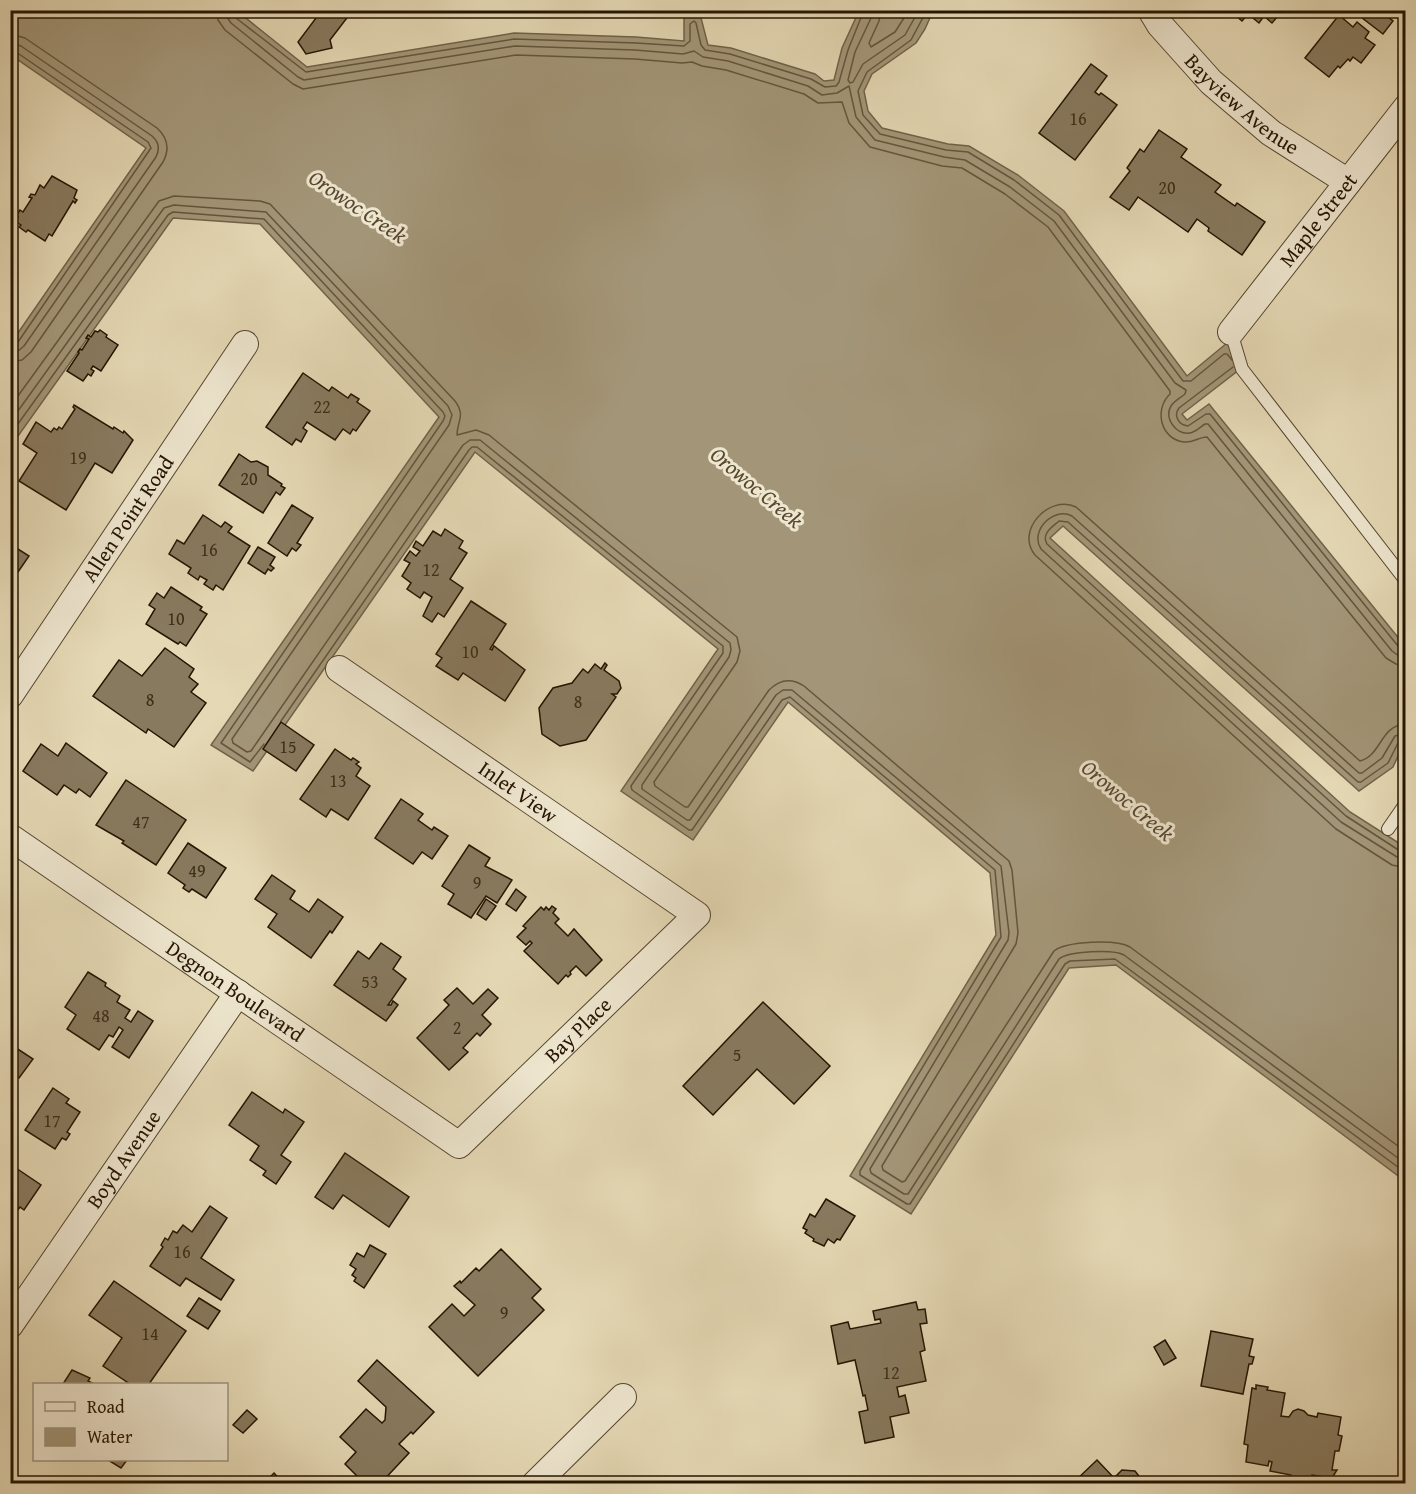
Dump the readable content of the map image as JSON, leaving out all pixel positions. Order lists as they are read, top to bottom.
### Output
{
  "streets": {
    "street": [
      "Bayview Avenue",
      "Maple Street",
      "Allen Point Road",
      "Inlet View",
      "Degnon Boulevard",
      "Bay Place",
      "Boyd Avenue"
    ]
  },
  "crossings": [
    ["Bayview Avenue", "Maple Street"],
    ["Inlet View", "Bay Place"],
    ["Degnon Boulevard", "Bay Place"],
    ["Degnon Boulevard", "Boyd Avenue"]
  ],
  "water": ["Orowoc Creek"],
  "house_numbers": [
    "16",
    "20",
    "22",
    "19",
    "20",
    "16",
    "12",
    "10",
    "10",
    "8",
    "8",
    "15",
    "13",
    "47",
    "49",
    "9",
    "53",
    "48",
    "2",
    "5",
    "17",
    "16",
    "9",
    "14",
    "12"
  ],
  "legend": ["Road", "Water"]
}
